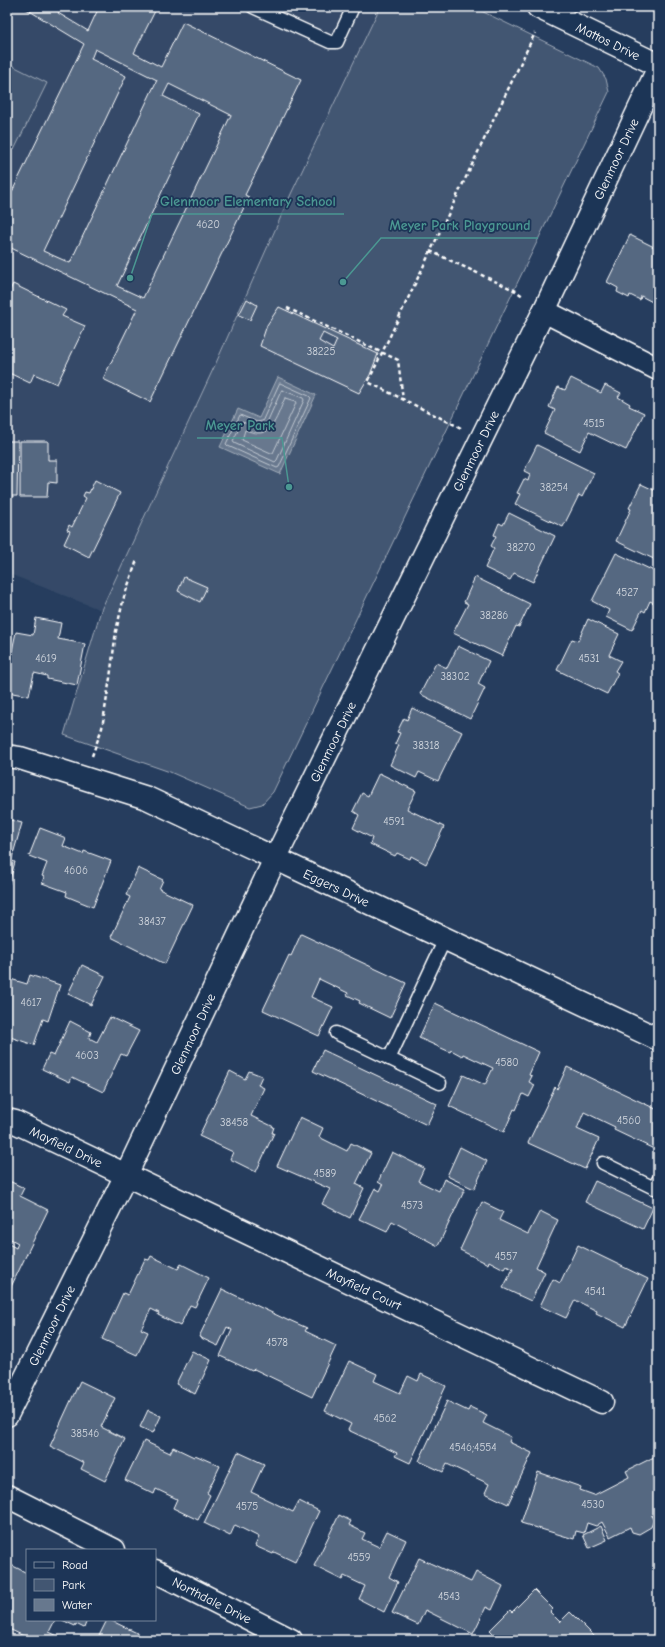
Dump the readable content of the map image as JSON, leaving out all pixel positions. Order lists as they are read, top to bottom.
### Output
{
  "streets": {
    "street": [
      "Mattos Drive",
      "Glenmoor Drive",
      "Eggers Drive",
      "Mayfield Drive",
      "Mayfield Court",
      "Northdale Drive"
    ]
  },
  "crossings": [
    ["Glenmoor Drive", "Eggers Drive"],
    ["Glenmoor Drive", "Mayfield Drive"],
    ["Glenmoor Drive", "Mayfield Court"],
    ["Mayfield Drive", "Mayfield Court"]
  ],
  "places": ["Glenmoor Elementary School", "Meyer Park Playground", "Meyer Park"],
  "house_numbers": [
    "4620",
    "38225",
    "4515",
    "38254",
    "38270",
    "4527",
    "38286",
    "4619",
    "4531",
    "38302",
    "38318",
    "4591",
    "4606",
    "38437",
    "4617",
    "4603",
    "4580",
    "4560",
    "38458",
    "4589",
    "4573",
    "4557",
    "4541",
    "4578",
    "4562",
    "38546",
    "4546;4554",
    "4530",
    "4575",
    "4559",
    "4543"
  ],
  "legend": ["Road", "Park", "Water"]
}
